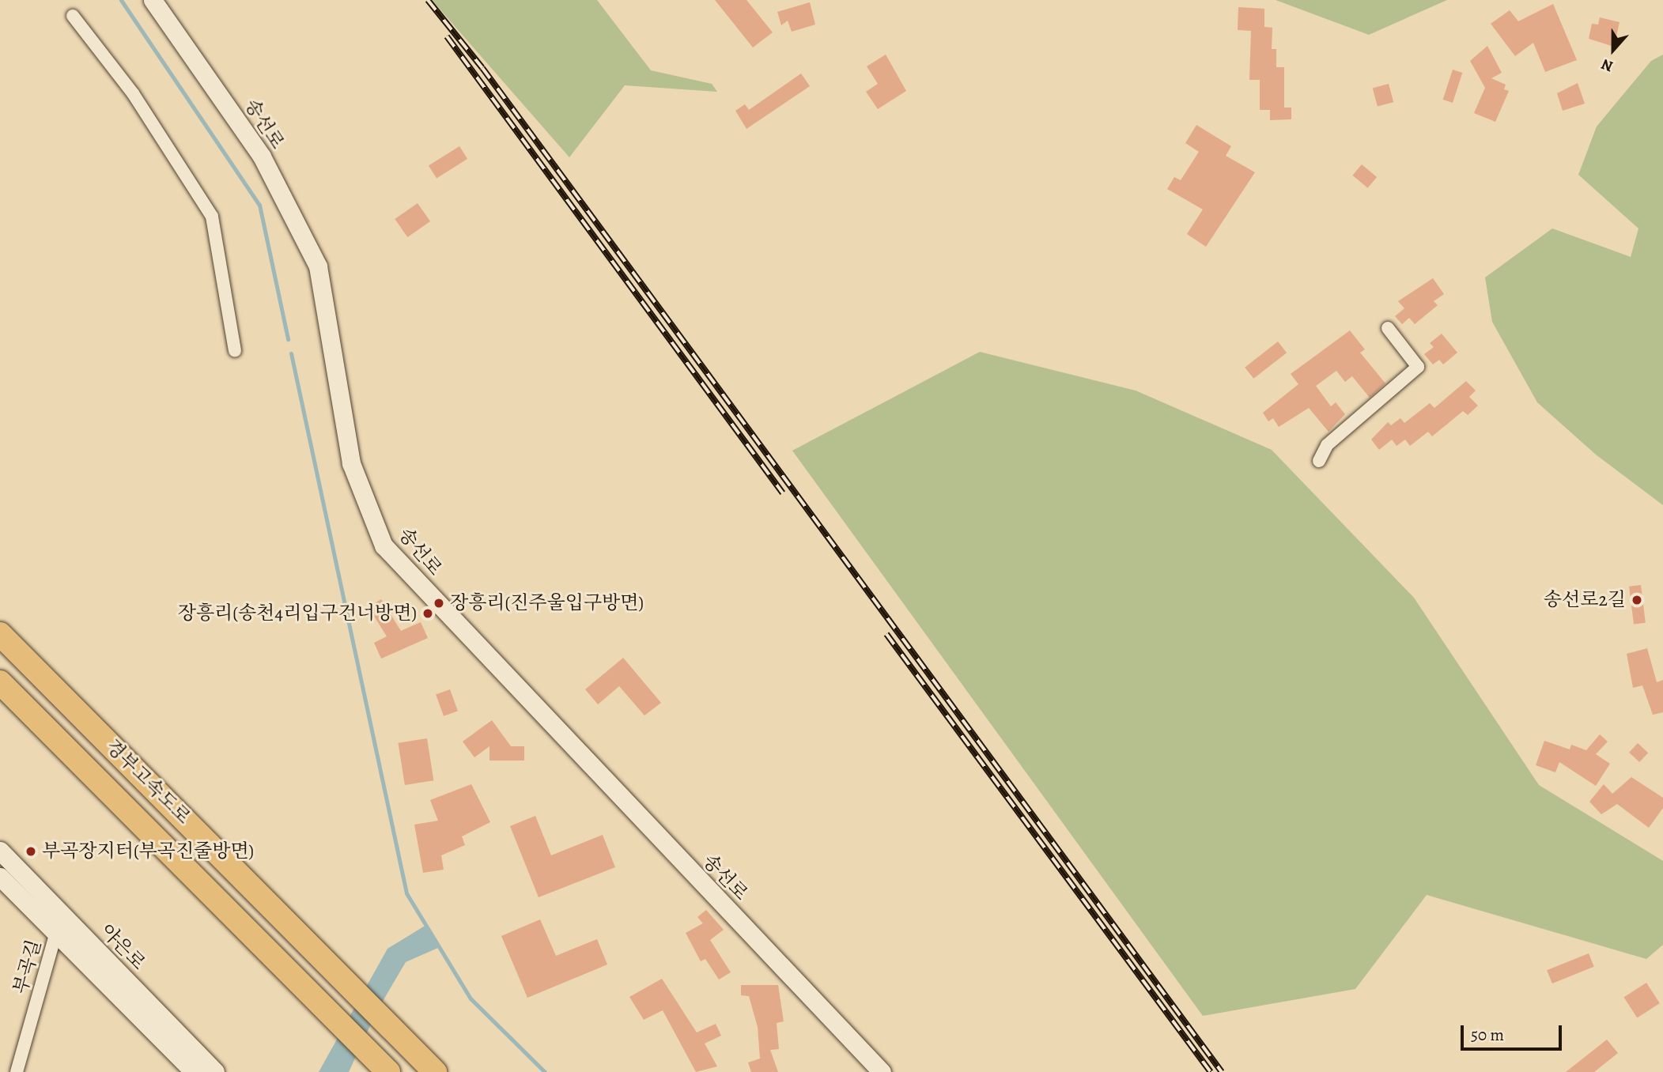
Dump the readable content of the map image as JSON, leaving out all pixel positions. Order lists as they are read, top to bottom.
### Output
{
  "streets": {
    "highway": ["경부고속도로"],
    "street": ["송선로", "야은로", "부곡길"]
  },
  "crossings": [
    ["야은로", "부곡길"]
  ],
  "places": [
    "송선로2길",
    "장흥리(진주울입구방면)",
    "장흥리(송천4리입구건너방면)",
    "부곡장지터(부곡진줄방면)"
  ],
  "scale_bar": "50 m",
  "north": "bottom"
}
